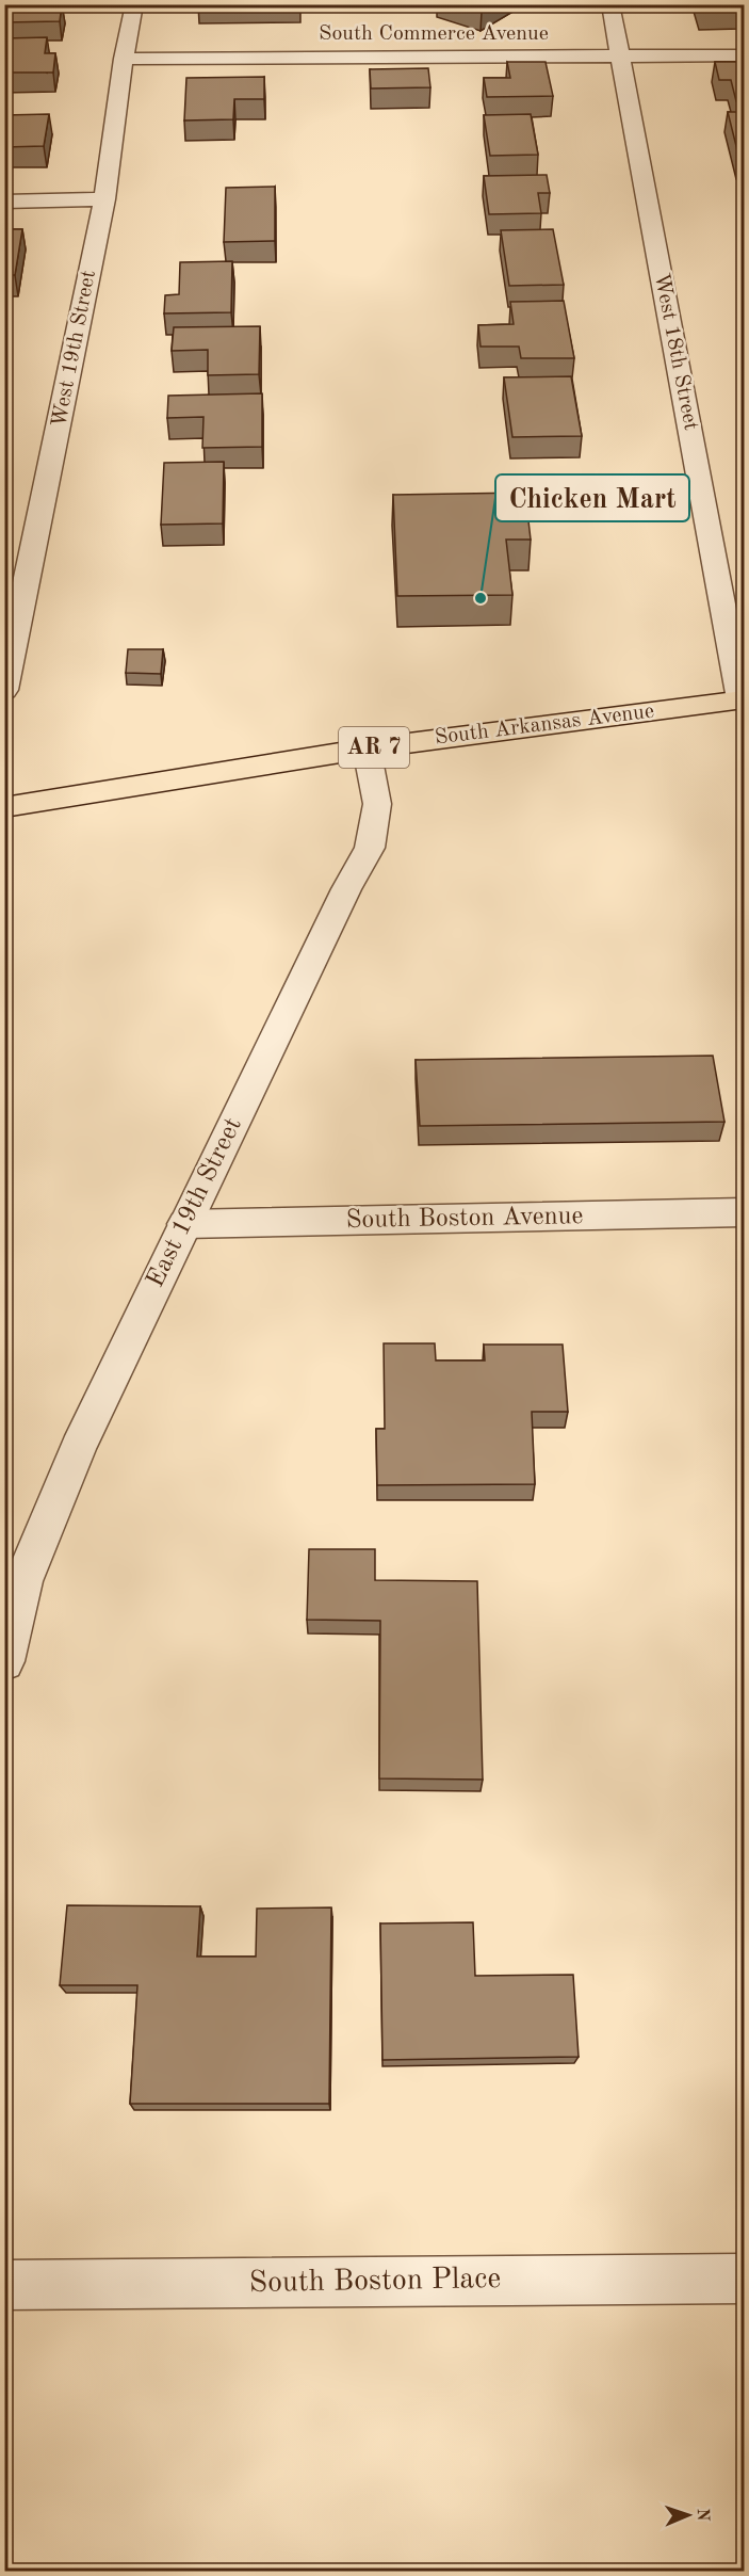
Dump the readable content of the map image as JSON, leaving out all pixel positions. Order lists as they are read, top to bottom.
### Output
{
  "streets": {
    "highway": ["South Arkansas Avenue", "AR 7"],
    "street": [
      "South Commerce Avenue",
      "West 19th Street",
      "West 18th Street",
      "East 19th Street",
      "South Boston Avenue",
      "South Boston Place"
    ]
  },
  "crossings": [
    ["South Commerce Avenue", "West 19th Street"],
    ["South Commerce Avenue", "West 18th Street"],
    ["West 18th Street", "South Arkansas Avenue"],
    ["South Arkansas Avenue", "East 19th Street"],
    ["East 19th Street", "South Boston Avenue"]
  ],
  "places": ["Chicken Mart"],
  "north": "right"
}
